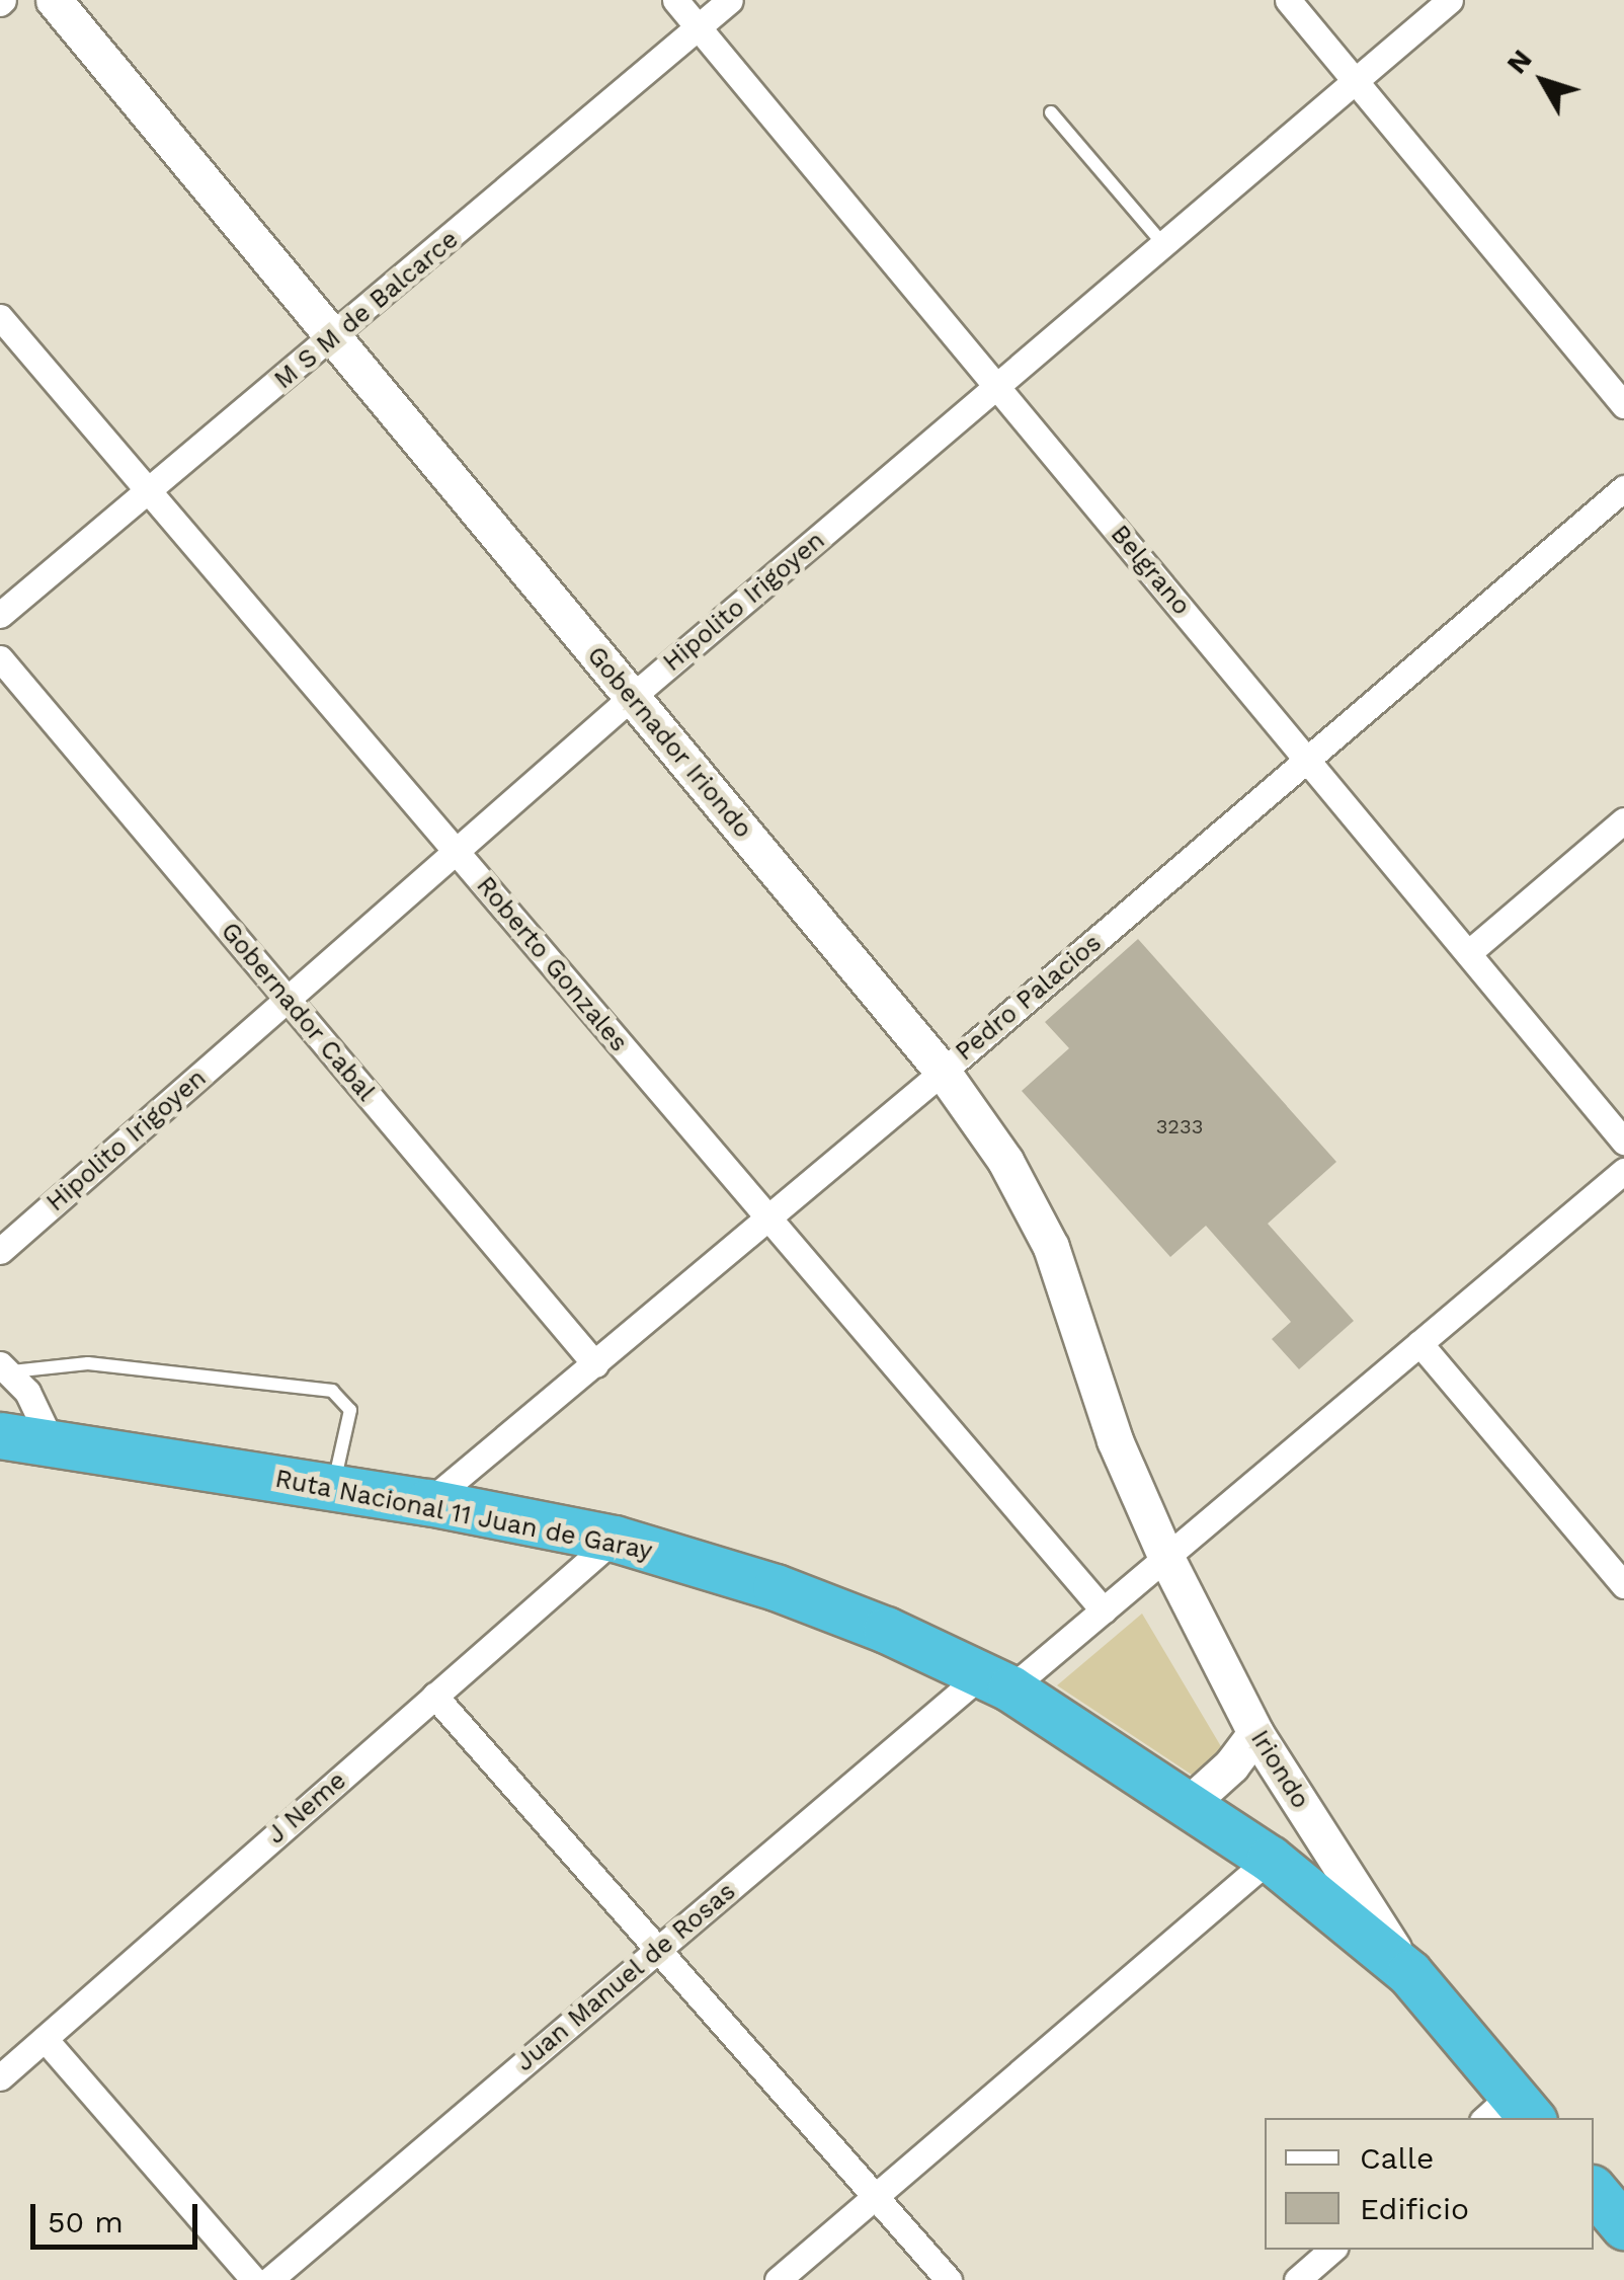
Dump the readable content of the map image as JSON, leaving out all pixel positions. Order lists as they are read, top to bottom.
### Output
{
  "streets": {
    "highway": ["Ruta Nacional 11 Juan de Garay"],
    "main road": ["Gobernador Iriondo", "Iriondo"],
    "street": [
      "M S M de Balcarce",
      "Belgrano",
      "Hipolito Irigoyen",
      "Roberto Gonzales",
      "Pedro Palacios",
      "Gobernador Cabal",
      "J Neme",
      "Juan Manuel de Rosas"
    ]
  },
  "crossings": [
    ["M S M de Balcarce", "Belgrano"],
    ["M S M de Balcarce", "Gobernador Iriondo"],
    ["M S M de Balcarce", "Roberto Gonzales"],
    ["Belgrano", "Hipolito Irigoyen"],
    ["Belgrano", "Pedro Palacios"],
    ["Hipolito Irigoyen", "Gobernador Iriondo"],
    ["Hipolito Irigoyen", "Roberto Gonzales"],
    ["Hipolito Irigoyen", "Gobernador Cabal"],
    ["Gobernador Iriondo", "Pedro Palacios"],
    ["Gobernador Iriondo", "Iriondo"],
    ["Gobernador Iriondo", "Juan Manuel de Rosas"],
    ["Roberto Gonzales", "Pedro Palacios"],
    ["Roberto Gonzales", "Juan Manuel de Rosas"],
    ["Pedro Palacios", "Gobernador Cabal"],
    ["Pedro Palacios", "Ruta Nacional 11 Juan de Garay"],
    ["Ruta Nacional 11 Juan de Garay", "Iriondo"],
    ["Ruta Nacional 11 Juan de Garay", "J Neme"],
    ["Ruta Nacional 11 Juan de Garay", "Juan Manuel de Rosas"],
    ["Iriondo", "Juan Manuel de Rosas"]
  ],
  "house_numbers": ["3233"],
  "legend": ["Calle", "Edificio"],
  "scale_bar": "50 m",
  "north": "top left"
}
